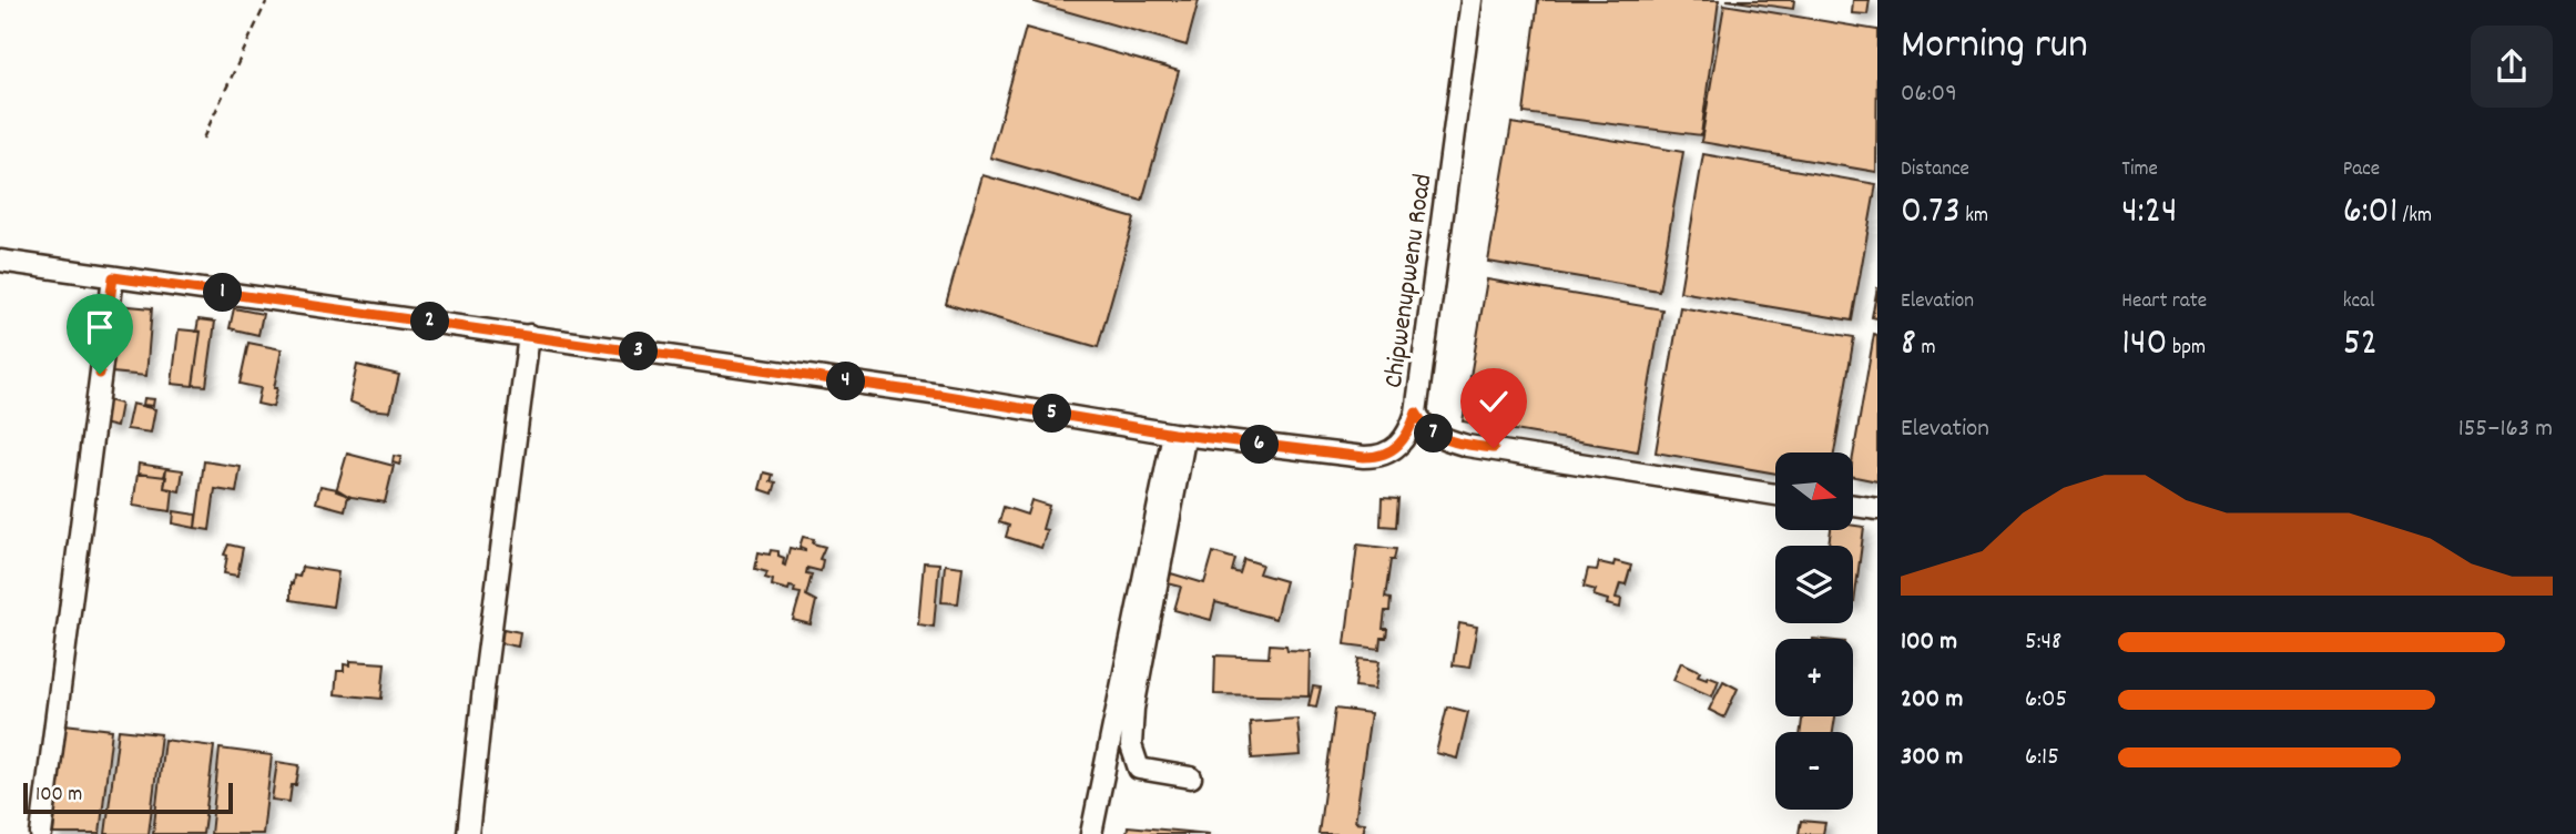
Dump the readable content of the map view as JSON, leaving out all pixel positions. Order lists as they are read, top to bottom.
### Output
{
  "streets": {
    "street": ["Chipwenupwenu Road"]
  },
  "scale_bar": "100 m",
  "north": "right",
  "page": {
    "heading": ["Morning run", "06:09"],
    "stats": [
      ["Distance", "0.73 km"],
      ["Time", "4:24"],
      ["Pace", "6:01 /km"],
      ["Elevation", "8 m"],
      ["Heart rate", "140 bpm"],
      ["kcal", "52"]
    ],
    "pins": [
      "1",
      "2",
      "3",
      "4",
      "5",
      "7",
      "6"
    ],
    "chart": ["Elevation", "155–163 m"],
    "map_buttons": ["+", "−"],
    "list": [
      {
        "name": "100 m",
        "note": "5:48"
      },
      {
        "name": "200 m",
        "note": "6:05"
      },
      {
        "name": "300 m",
        "note": "6:15"
      }
    ],
    "scale": "100 m"
  }
}
